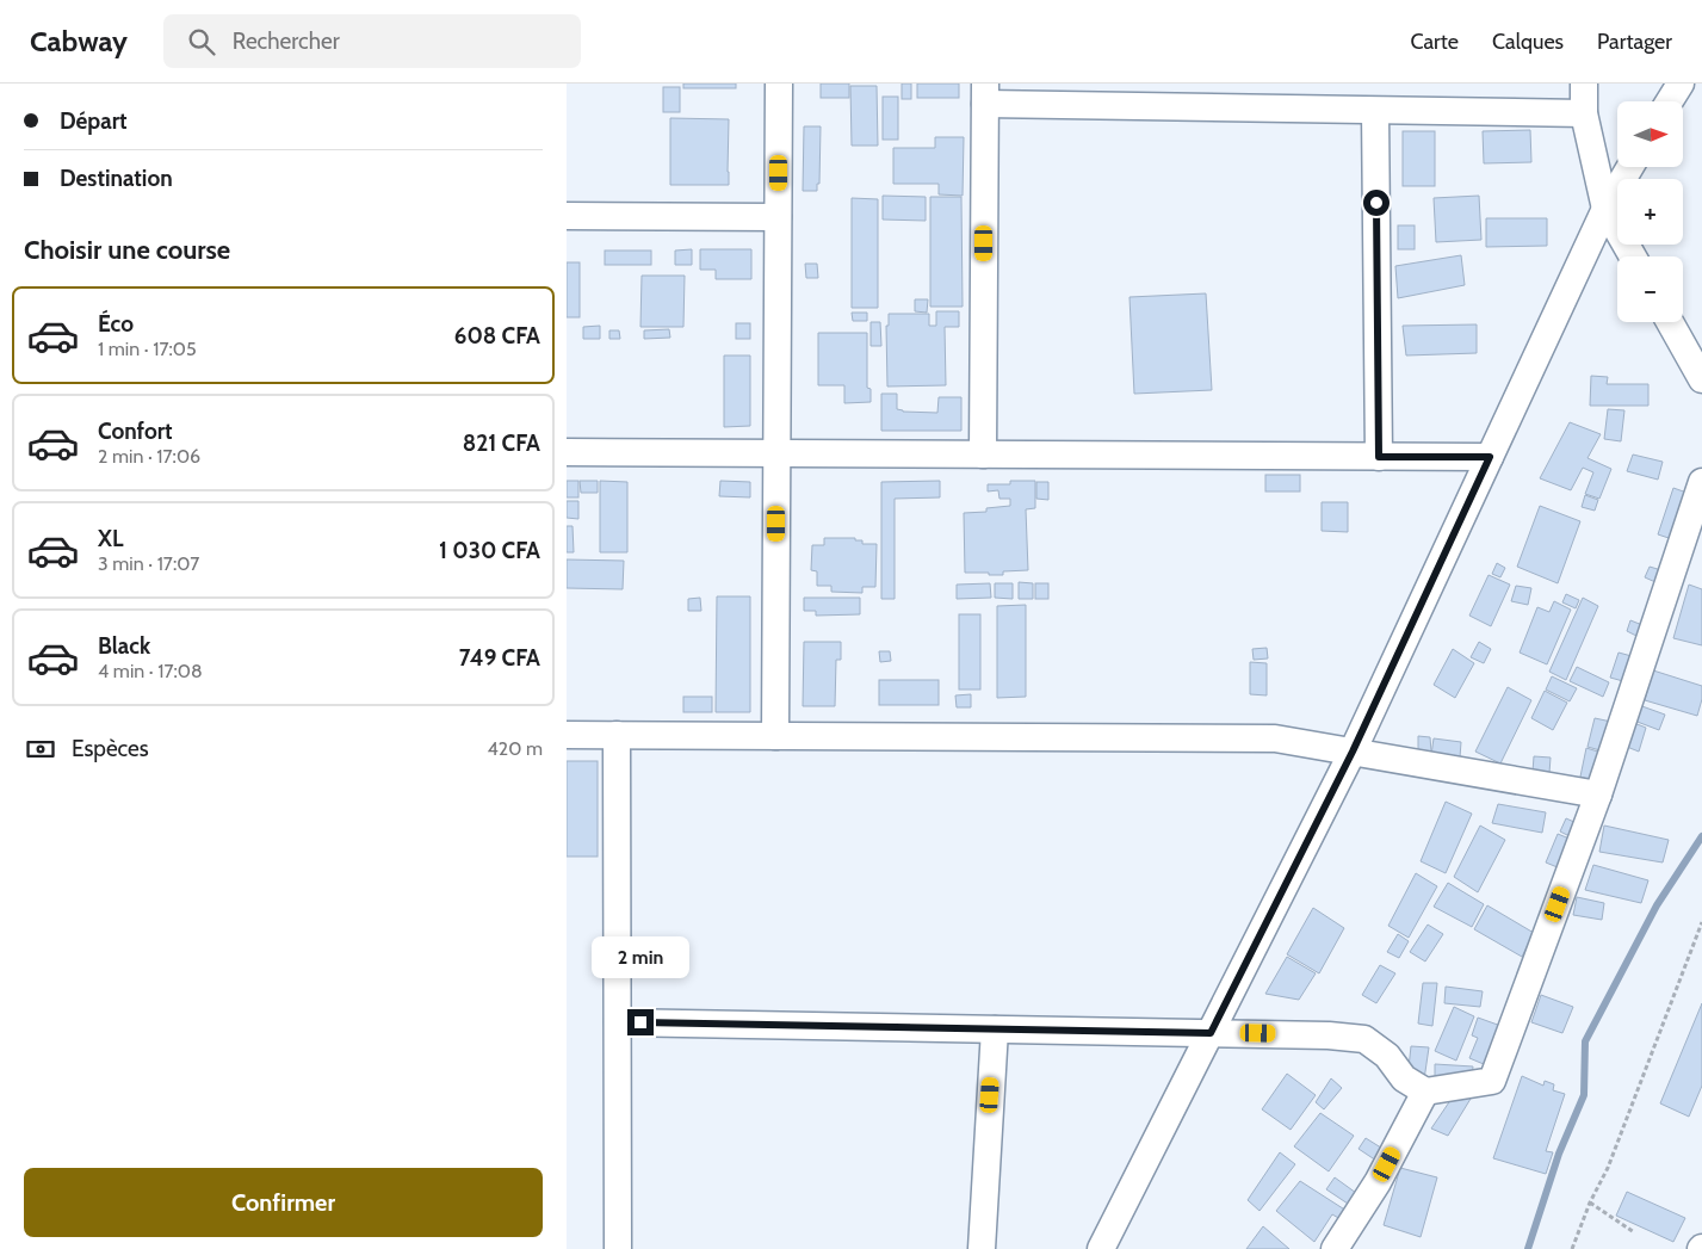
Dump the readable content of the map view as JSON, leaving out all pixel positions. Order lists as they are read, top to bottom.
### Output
{
  "north": "right",
  "page": {
    "header": "Cabway",
    "search": "Rechercher",
    "nav": ["Carte", "Calques", "Partager"],
    "banner": ["Départ", "Destination"],
    "map_buttons": ["+", "−"],
    "heading": "Choisir une course",
    "list": [
      {
        "name": "Éco",
        "note": "1 min · 17:05",
        "value": "608 CFA"
      },
      {
        "name": "Confort",
        "note": "2 min · 17:06",
        "value": "821 CFA"
      },
      {
        "name": "XL",
        "note": "3 min · 17:07",
        "value": "1 030 CFA"
      },
      {
        "name": "Black",
        "note": "4 min · 17:08",
        "value": "749 CFA"
      }
    ],
    "pay": ["Espèces", "420 m"],
    "bubble": "2 min",
    "buttons": "Confirmer"
  }
}
